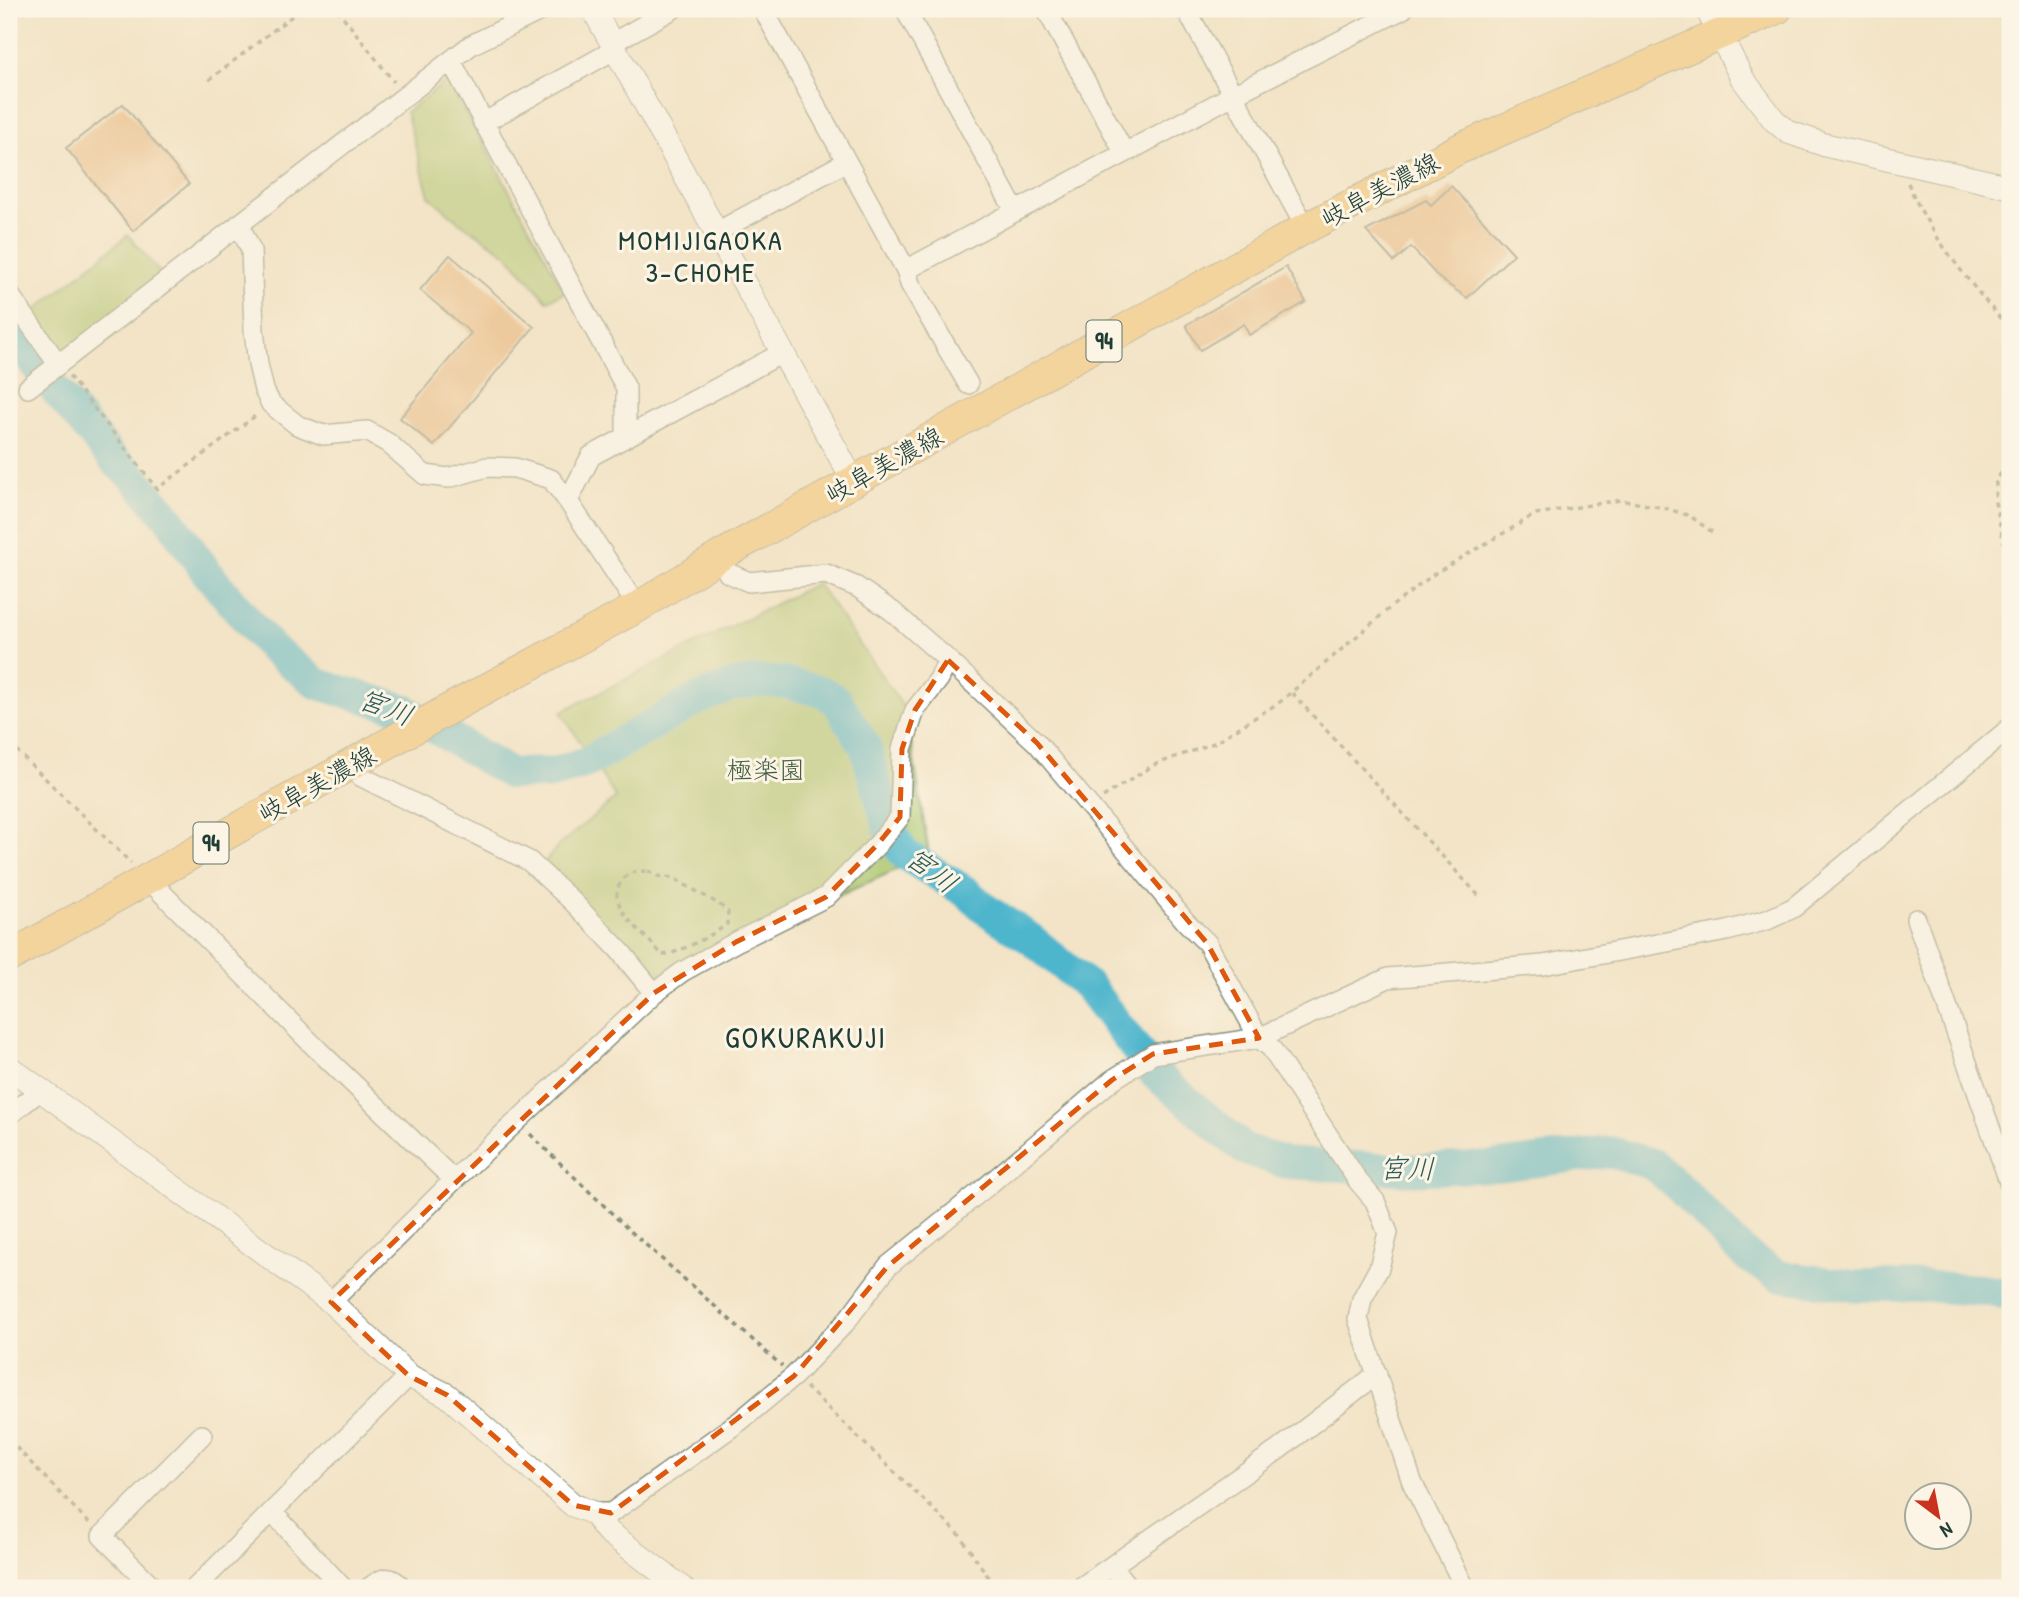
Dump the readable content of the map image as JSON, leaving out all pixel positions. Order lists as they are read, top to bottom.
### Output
{
  "streets": {
    "main road": ["岐阜美濃線", "94"]
  },
  "districts": ["MOMIJIGAOKA 3-CHOME", "GOKURAKUJI"],
  "water": ["宮川"],
  "parks": ["極楽園"],
  "north": "bottom right"
}
